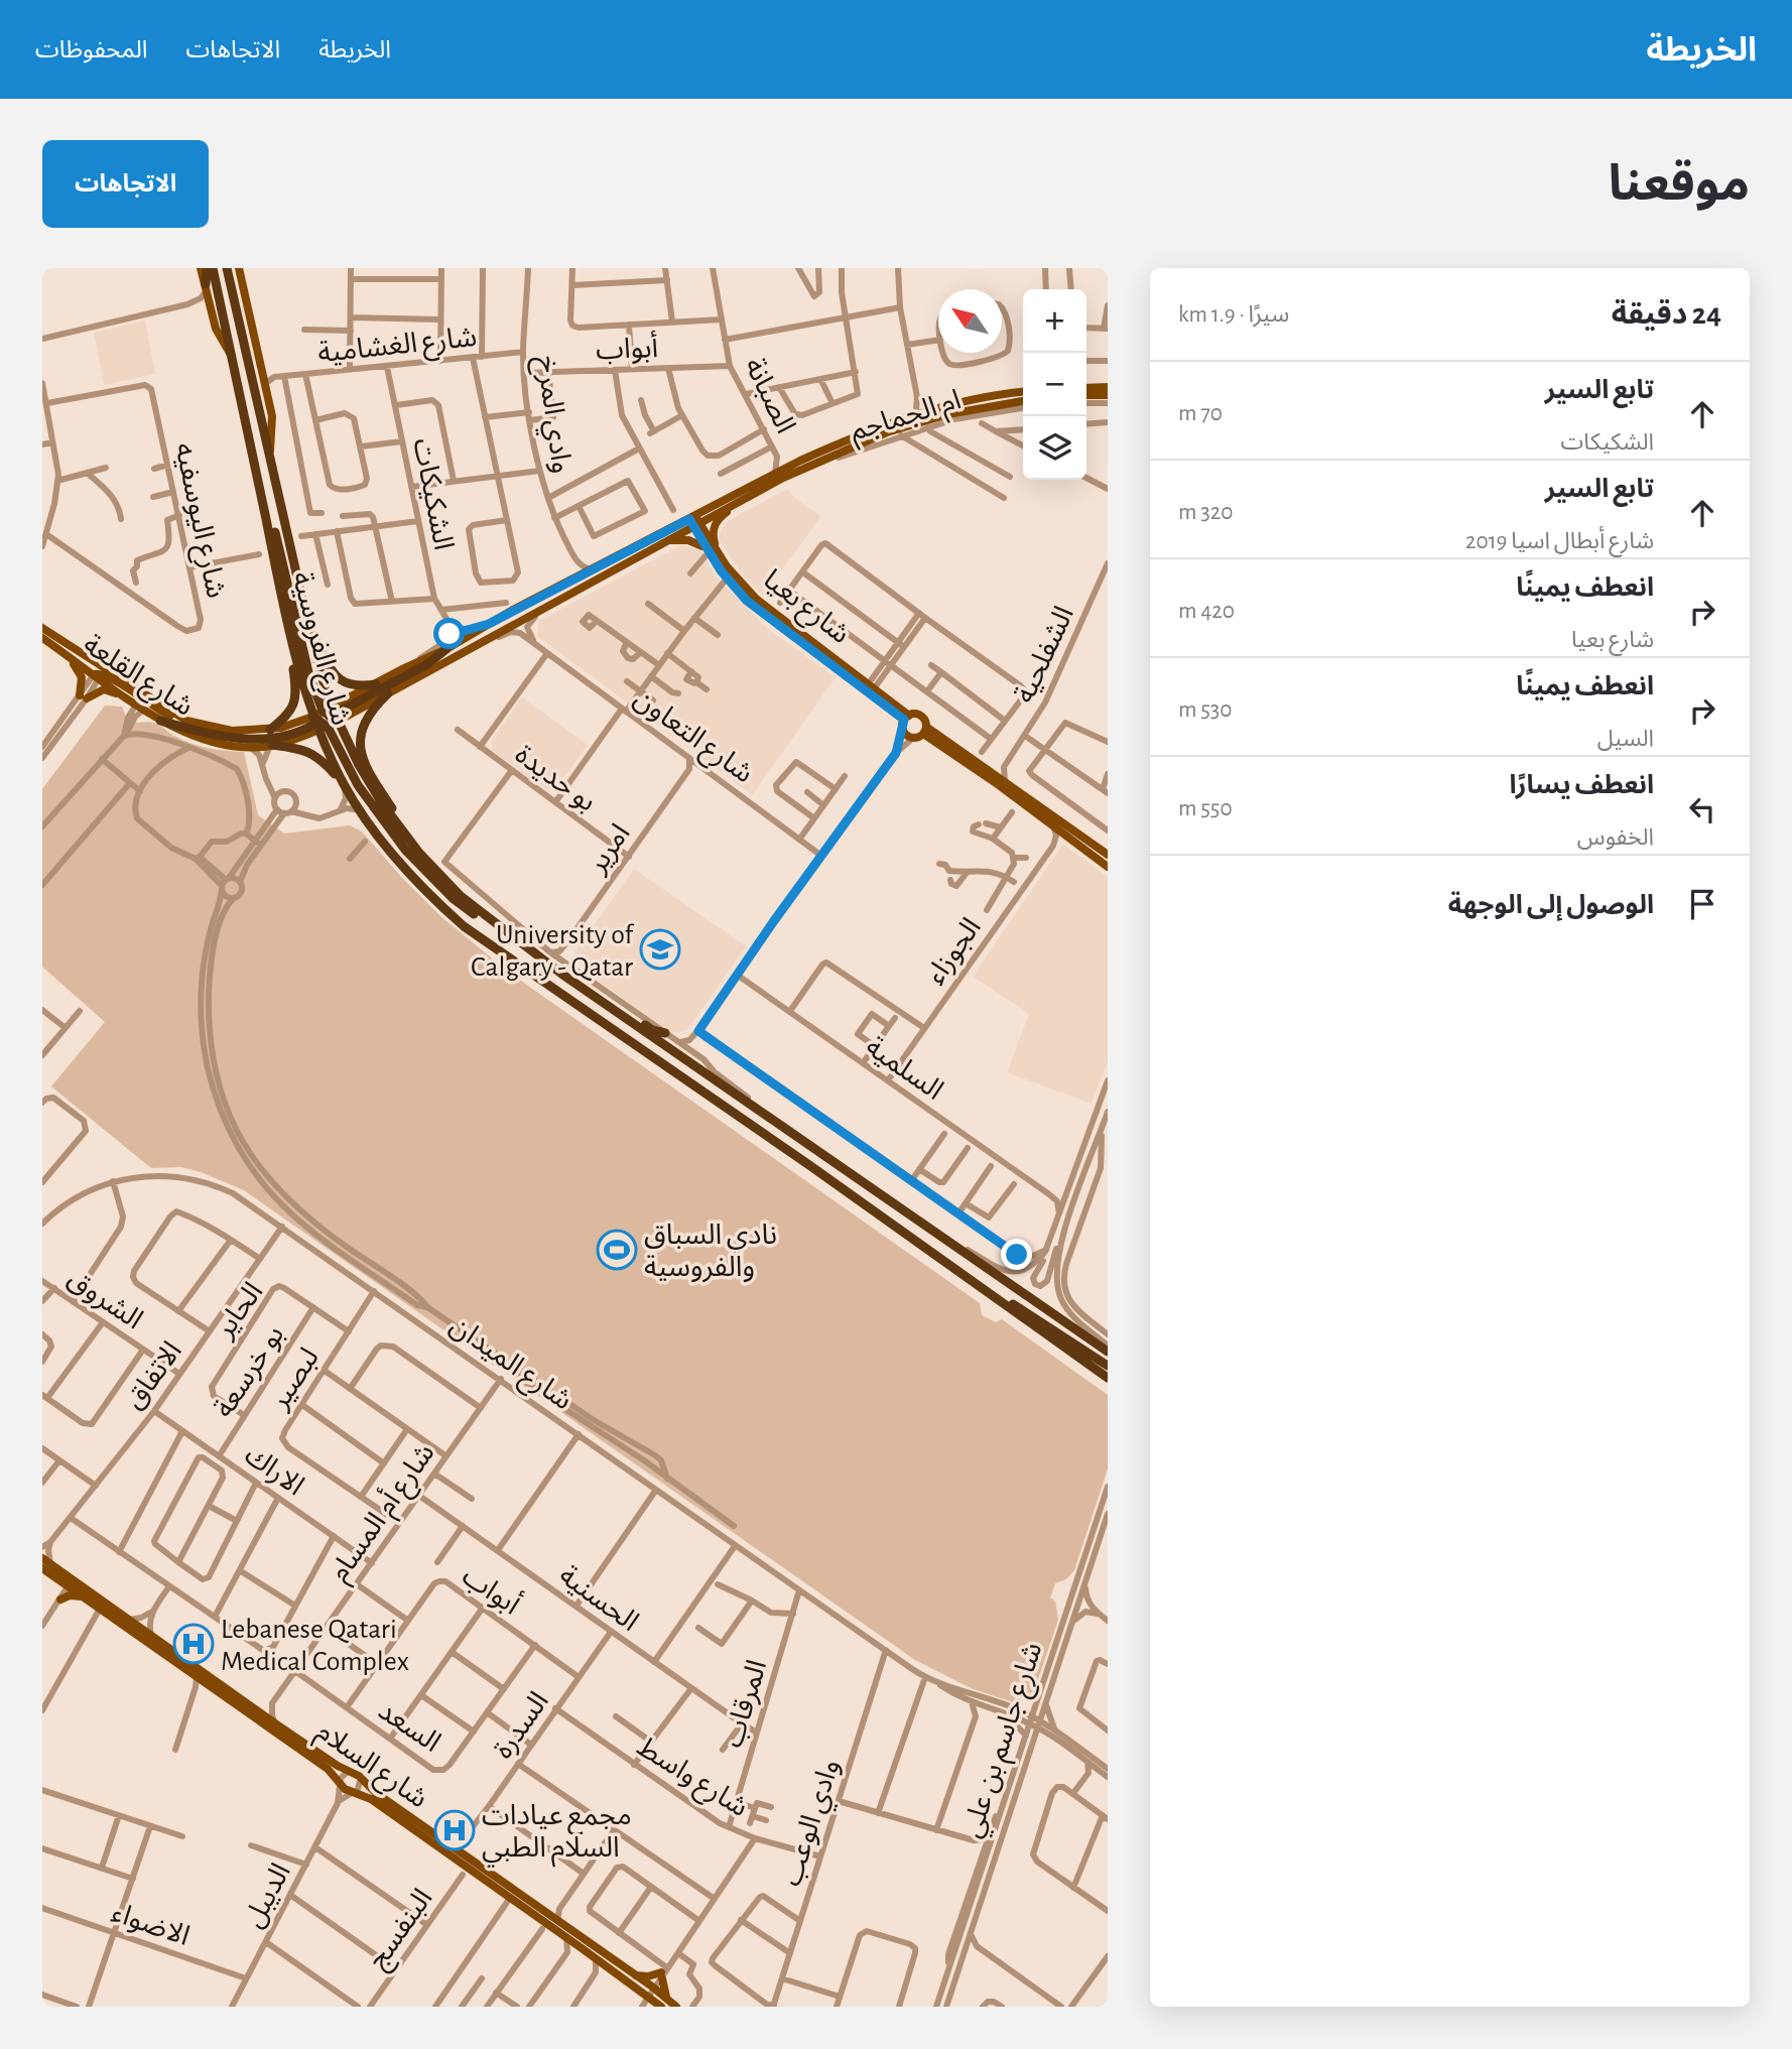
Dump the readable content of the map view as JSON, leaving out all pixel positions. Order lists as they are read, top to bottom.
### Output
{
  "streets": {
    "highway": ["شارع الفروسية"],
    "main road": ["شارع بعيا", "شارع القلعة", "شارع السلام"],
    "street": [
      "شارع الغشامية",
      "أبواب",
      "الصبانة",
      "وادي المرخ",
      "ام الجماجم",
      "الشكيكات",
      "شارع اليوسفيه",
      "الشفلحية",
      "شارع التعاون",
      "بو حديدة",
      "امرير",
      "الجوزاء",
      "السلمية",
      "الشروق",
      "الحاير",
      "شارع الميدان",
      "بو خرسعة",
      "الاتفاق",
      "لبصير",
      "الاراك",
      "شارع أم المسام",
      "الحسنية",
      "المرقاب",
      "السدرة",
      "السعد",
      "شارع جاسم بن علي",
      "شارع واسط",
      "وادي الوعب",
      "الديبل",
      "الاضواء",
      "البنفسج"
    ]
  },
  "crossings": [
    ["شارع الغشامية", "وادي المرخ"],
    ["شارع الغشامية", "الشكيكات"],
    ["شارع الغشامية", "شارع الفروسية"],
    ["أبواب", "الصبانة"],
    ["أبواب", "وادي المرخ"],
    ["أبواب", "السدرة"],
    ["أبواب", "السعد"],
    ["الصبانة", "ام الجماجم"],
    ["شارع الفروسية", "شارع القلعة"],
    ["شارع التعاون", "امرير"],
    ["بو حديدة", "امرير"],
    ["الجوزاء", "السلمية"],
    ["الشروق", "الاتفاق"],
    ["الحاير", "بو خرسعة"],
    ["الحاير", "لبصير"],
    ["شارع الميدان", "الاتفاق"],
    ["شارع الميدان", "لبصير"],
    ["شارع الميدان", "شارع أم المسام"],
    ["شارع الميدان", "المرقاب"],
    ["شارع الميدان", "شارع جاسم بن علي"],
    ["شارع الميدان", "وادي الوعب"],
    ["بو خرسعة", "الاراك"],
    ["الاتفاق", "الاراك"],
    ["لبصير", "شارع أم المسام"],
    ["الاراك", "شارع أم المسام"],
    ["شارع أم المسام", "الحسنية"],
    ["شارع أم المسام", "السعد"],
    ["الحسنية", "المرقاب"],
    ["الحسنية", "السدرة"],
    ["المرقاب", "شارع واسط"],
    ["السدرة", "شارع واسط"],
    ["شارع السلام", "الديبل"],
    ["شارع واسط", "وادي الوعب"],
    ["الديبل", "الاضواء"]
  ],
  "places": {
    "school or university": ["University of Calgary - Qatar"],
    "sports": ["نادي السباق والفروسية"],
    "hospital": ["Lebanese Qatari Medical Complex", "مجمع عيادات السلام الطبي"]
  },
  "north": "top left",
  "page": {
    "header": "الخريطة",
    "nav": ["الخريطة", "الاتجاهات", "المحفوظات"],
    "title": "موقعنا",
    "buttons": "الاتجاهات",
    "heading": ["24 دقيقة", "سيرًا · 1.9 km"],
    "map_buttons": ["+", "−"],
    "list": [
      ["تابع السير", "الشكيكات", "70 m"],
      ["تابع السير", "شارع أبطال اسيا 2019", "320 m"],
      ["انعطف يمينًا", "شارع بعيا", "420 m"],
      ["انعطف يمينًا", "السيل", "530 m"],
      ["انعطف يسارًا", "الخفوس", "550 m"],
      "الوصول إلى الوجهة"
    ]
  }
}
